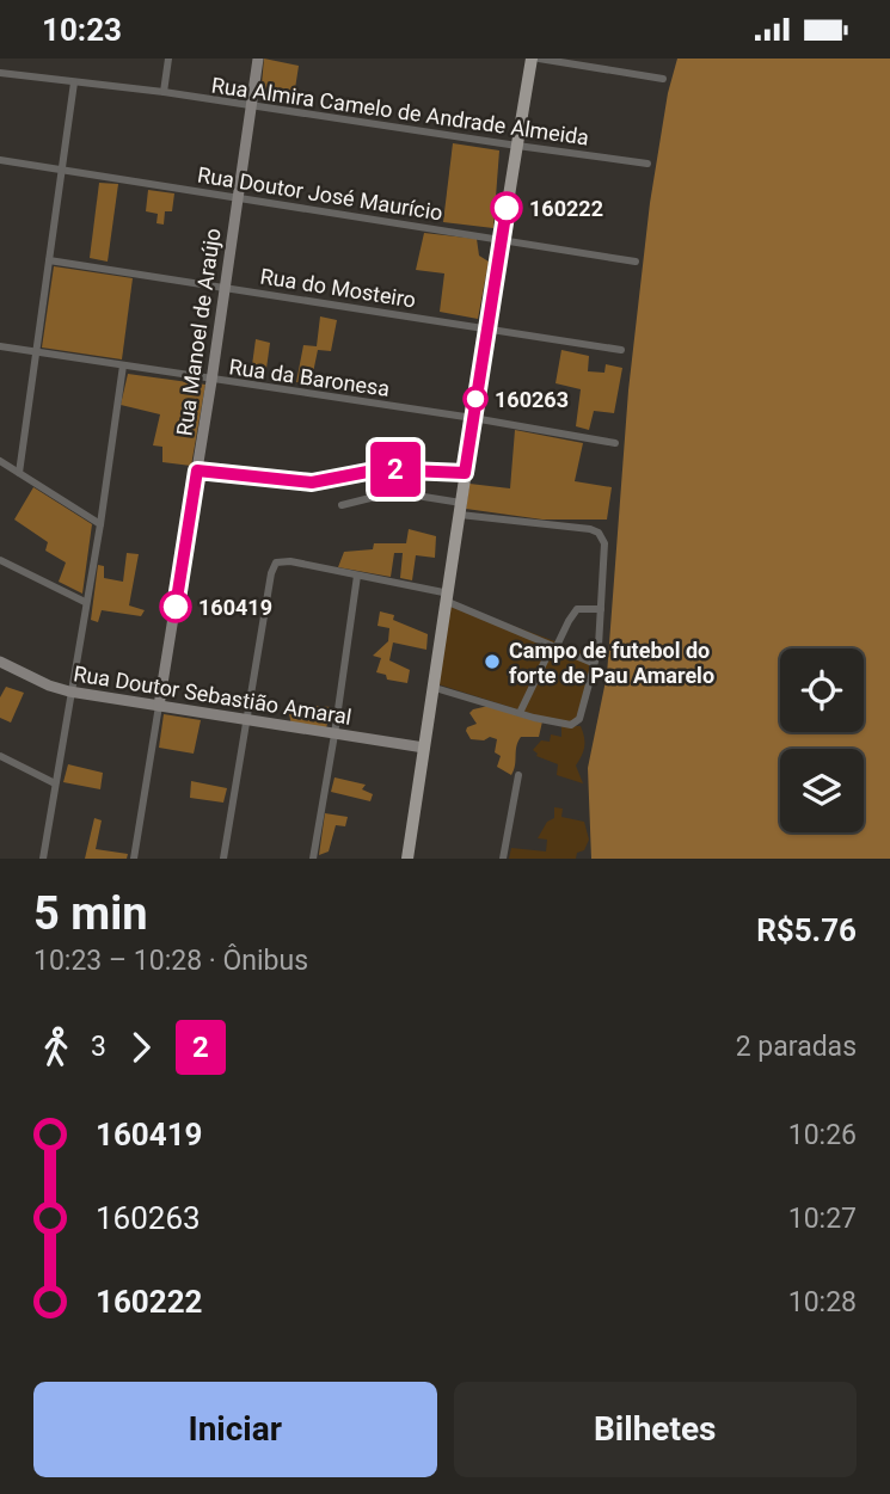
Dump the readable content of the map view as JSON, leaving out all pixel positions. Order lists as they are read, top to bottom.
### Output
{
  "streets": {
    "street": [
      "Rua Almira Camelo de Andrade Almeida",
      "Rua Doutor José Maurício",
      "Rua do Mosteiro",
      "Rua Manoel de Araújo",
      "Rua da Baronesa",
      "Rua Doutor Sebastião Amaral"
    ]
  },
  "crossings": [
    ["Rua Almira Camelo de Andrade Almeida", "Rua Manoel de Araújo"],
    ["Rua Doutor José Maurício", "Rua Manoel de Araújo"],
    ["Rua do Mosteiro", "Rua Manoel de Araújo"],
    ["Rua Manoel de Araújo", "Rua da Baronesa"],
    ["Rua Manoel de Araújo", "Rua Doutor Sebastião Amaral"]
  ],
  "places": [
    "160222",
    "160263",
    "160419",
    "Campo de futebol do forte de Pau Amarelo"
  ],
  "lines": ["bus line 2"],
  "page": {
    "status": "10:23",
    "on_map": "2",
    "heading": ["5 min", "10:23 – 10:28 · Ônibus", "R$5.76"],
    "legs": ["3", "2", "2 paradas"],
    "list": [
      {
        "name": "160419",
        "value": "10:26"
      },
      {
        "name": "160263",
        "value": "10:27"
      },
      {
        "name": "160222",
        "value": "10:28"
      }
    ],
    "buttons": ["Iniciar", "Bilhetes"]
  }
}
